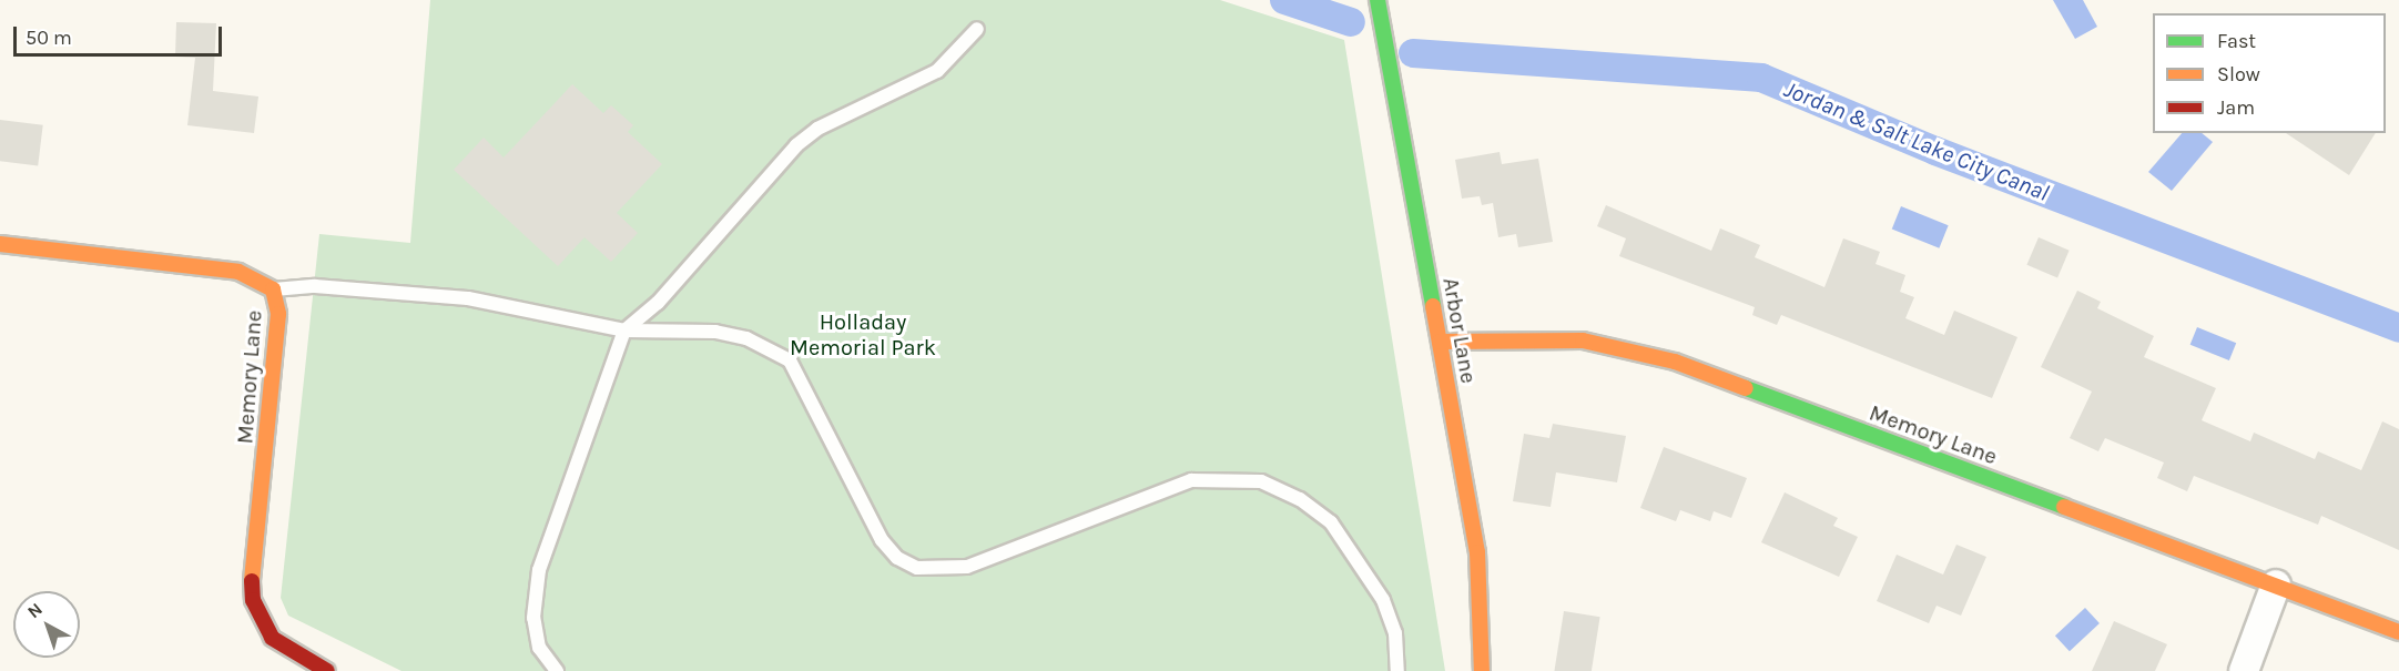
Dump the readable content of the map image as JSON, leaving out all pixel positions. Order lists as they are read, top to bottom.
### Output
{
  "streets": {
    "street": ["Arbor Lane", "Memory Lane"]
  },
  "crossings": [
    ["Arbor Lane", "Memory Lane"]
  ],
  "water": ["Jordan & Salt Lake City Canal"],
  "parks": ["Holladay Memorial Park"],
  "legend": ["Fast", "Slow", "Jam"],
  "scale_bar": "50 m",
  "north": "top left"
}
